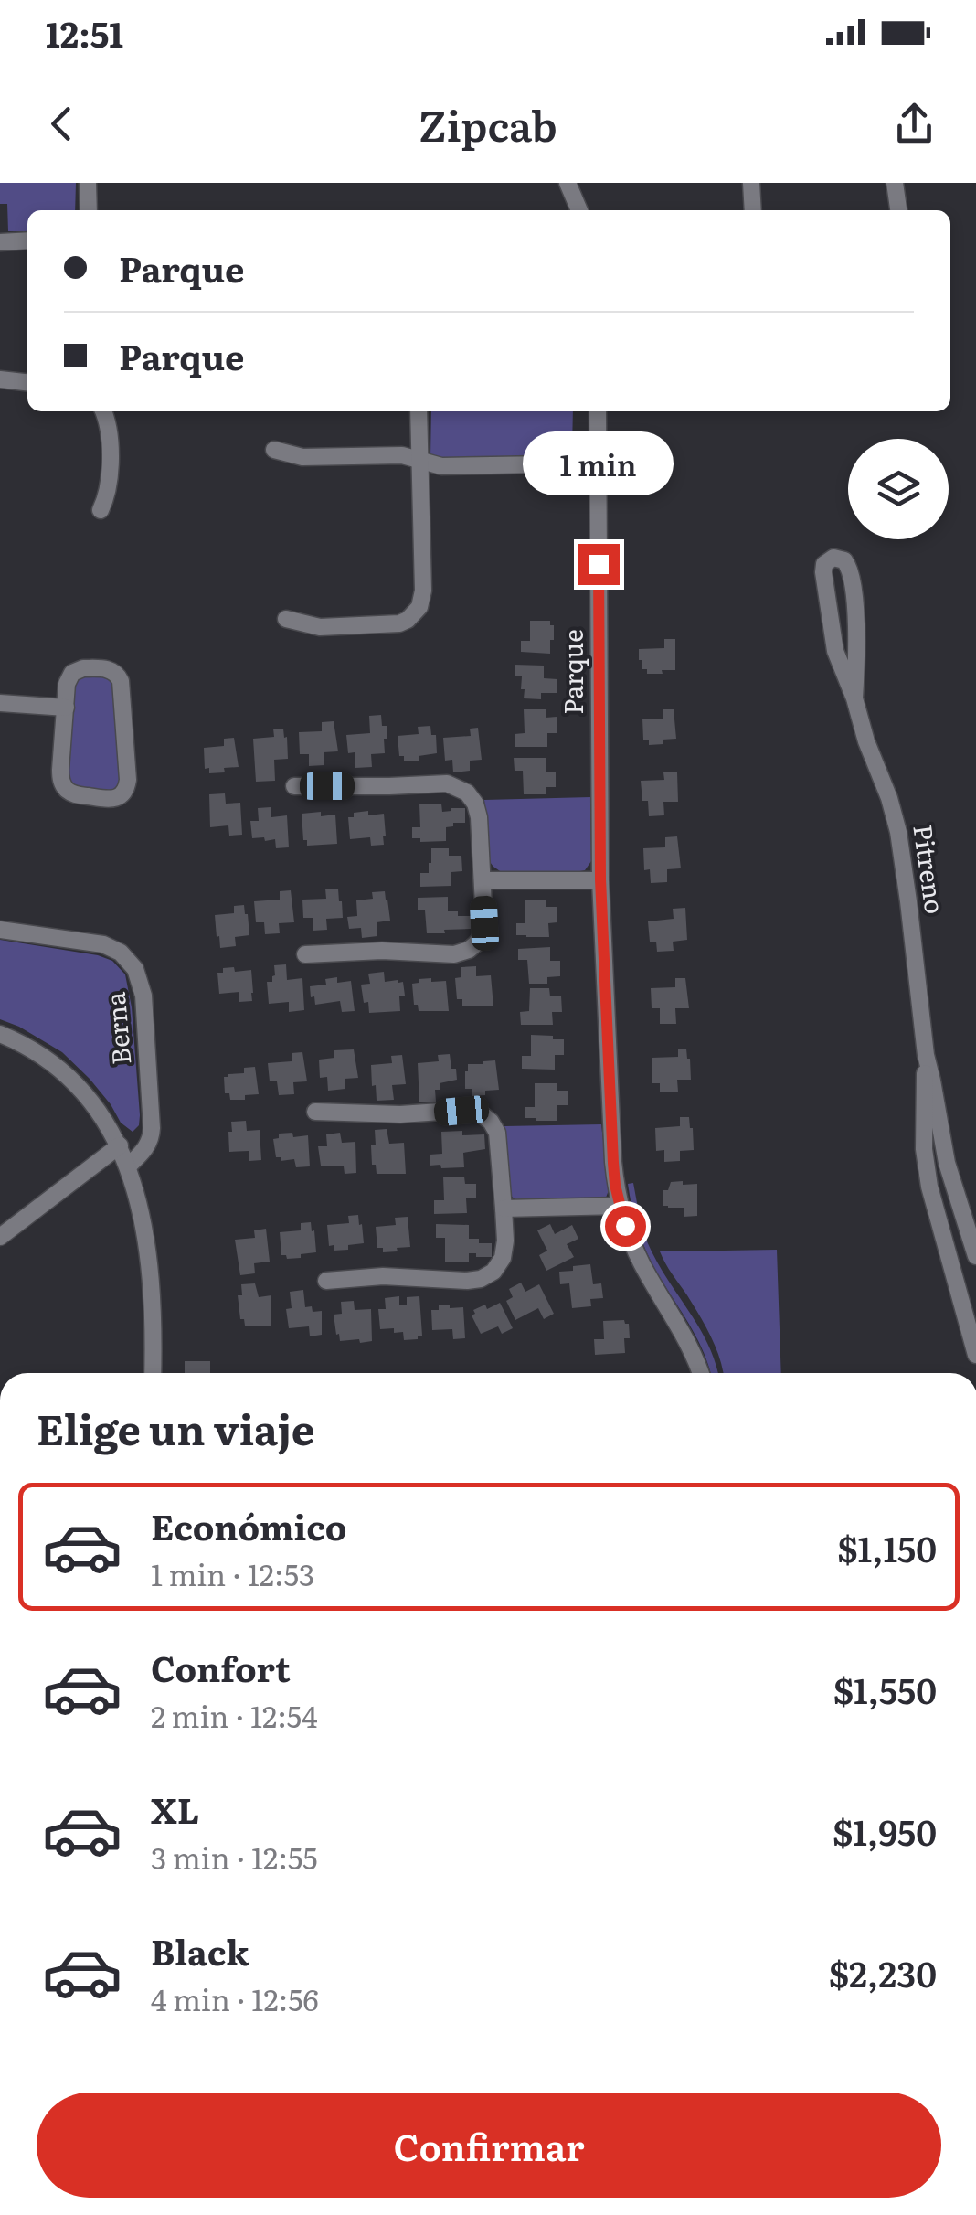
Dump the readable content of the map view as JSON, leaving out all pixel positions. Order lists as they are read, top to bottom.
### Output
{
  "streets": {
    "street": ["Parque", "Pitreno", "Berna"]
  },
  "page": {
    "status": "12:51",
    "header": "Zipcab",
    "banner": ["Parque", "Parque"],
    "bubble": "1 min",
    "heading": "Elige un viaje",
    "list": [
      {
        "name": "Económico",
        "note": "1 min · 12:53",
        "value": "$1,150"
      },
      {
        "name": "Confort",
        "note": "2 min · 12:54",
        "value": "$1,550"
      },
      {
        "name": "XL",
        "note": "3 min · 12:55",
        "value": "$1,950"
      },
      {
        "name": "Black",
        "note": "4 min · 12:56",
        "value": "$2,230"
      }
    ],
    "buttons": "Confirmar"
  }
}
